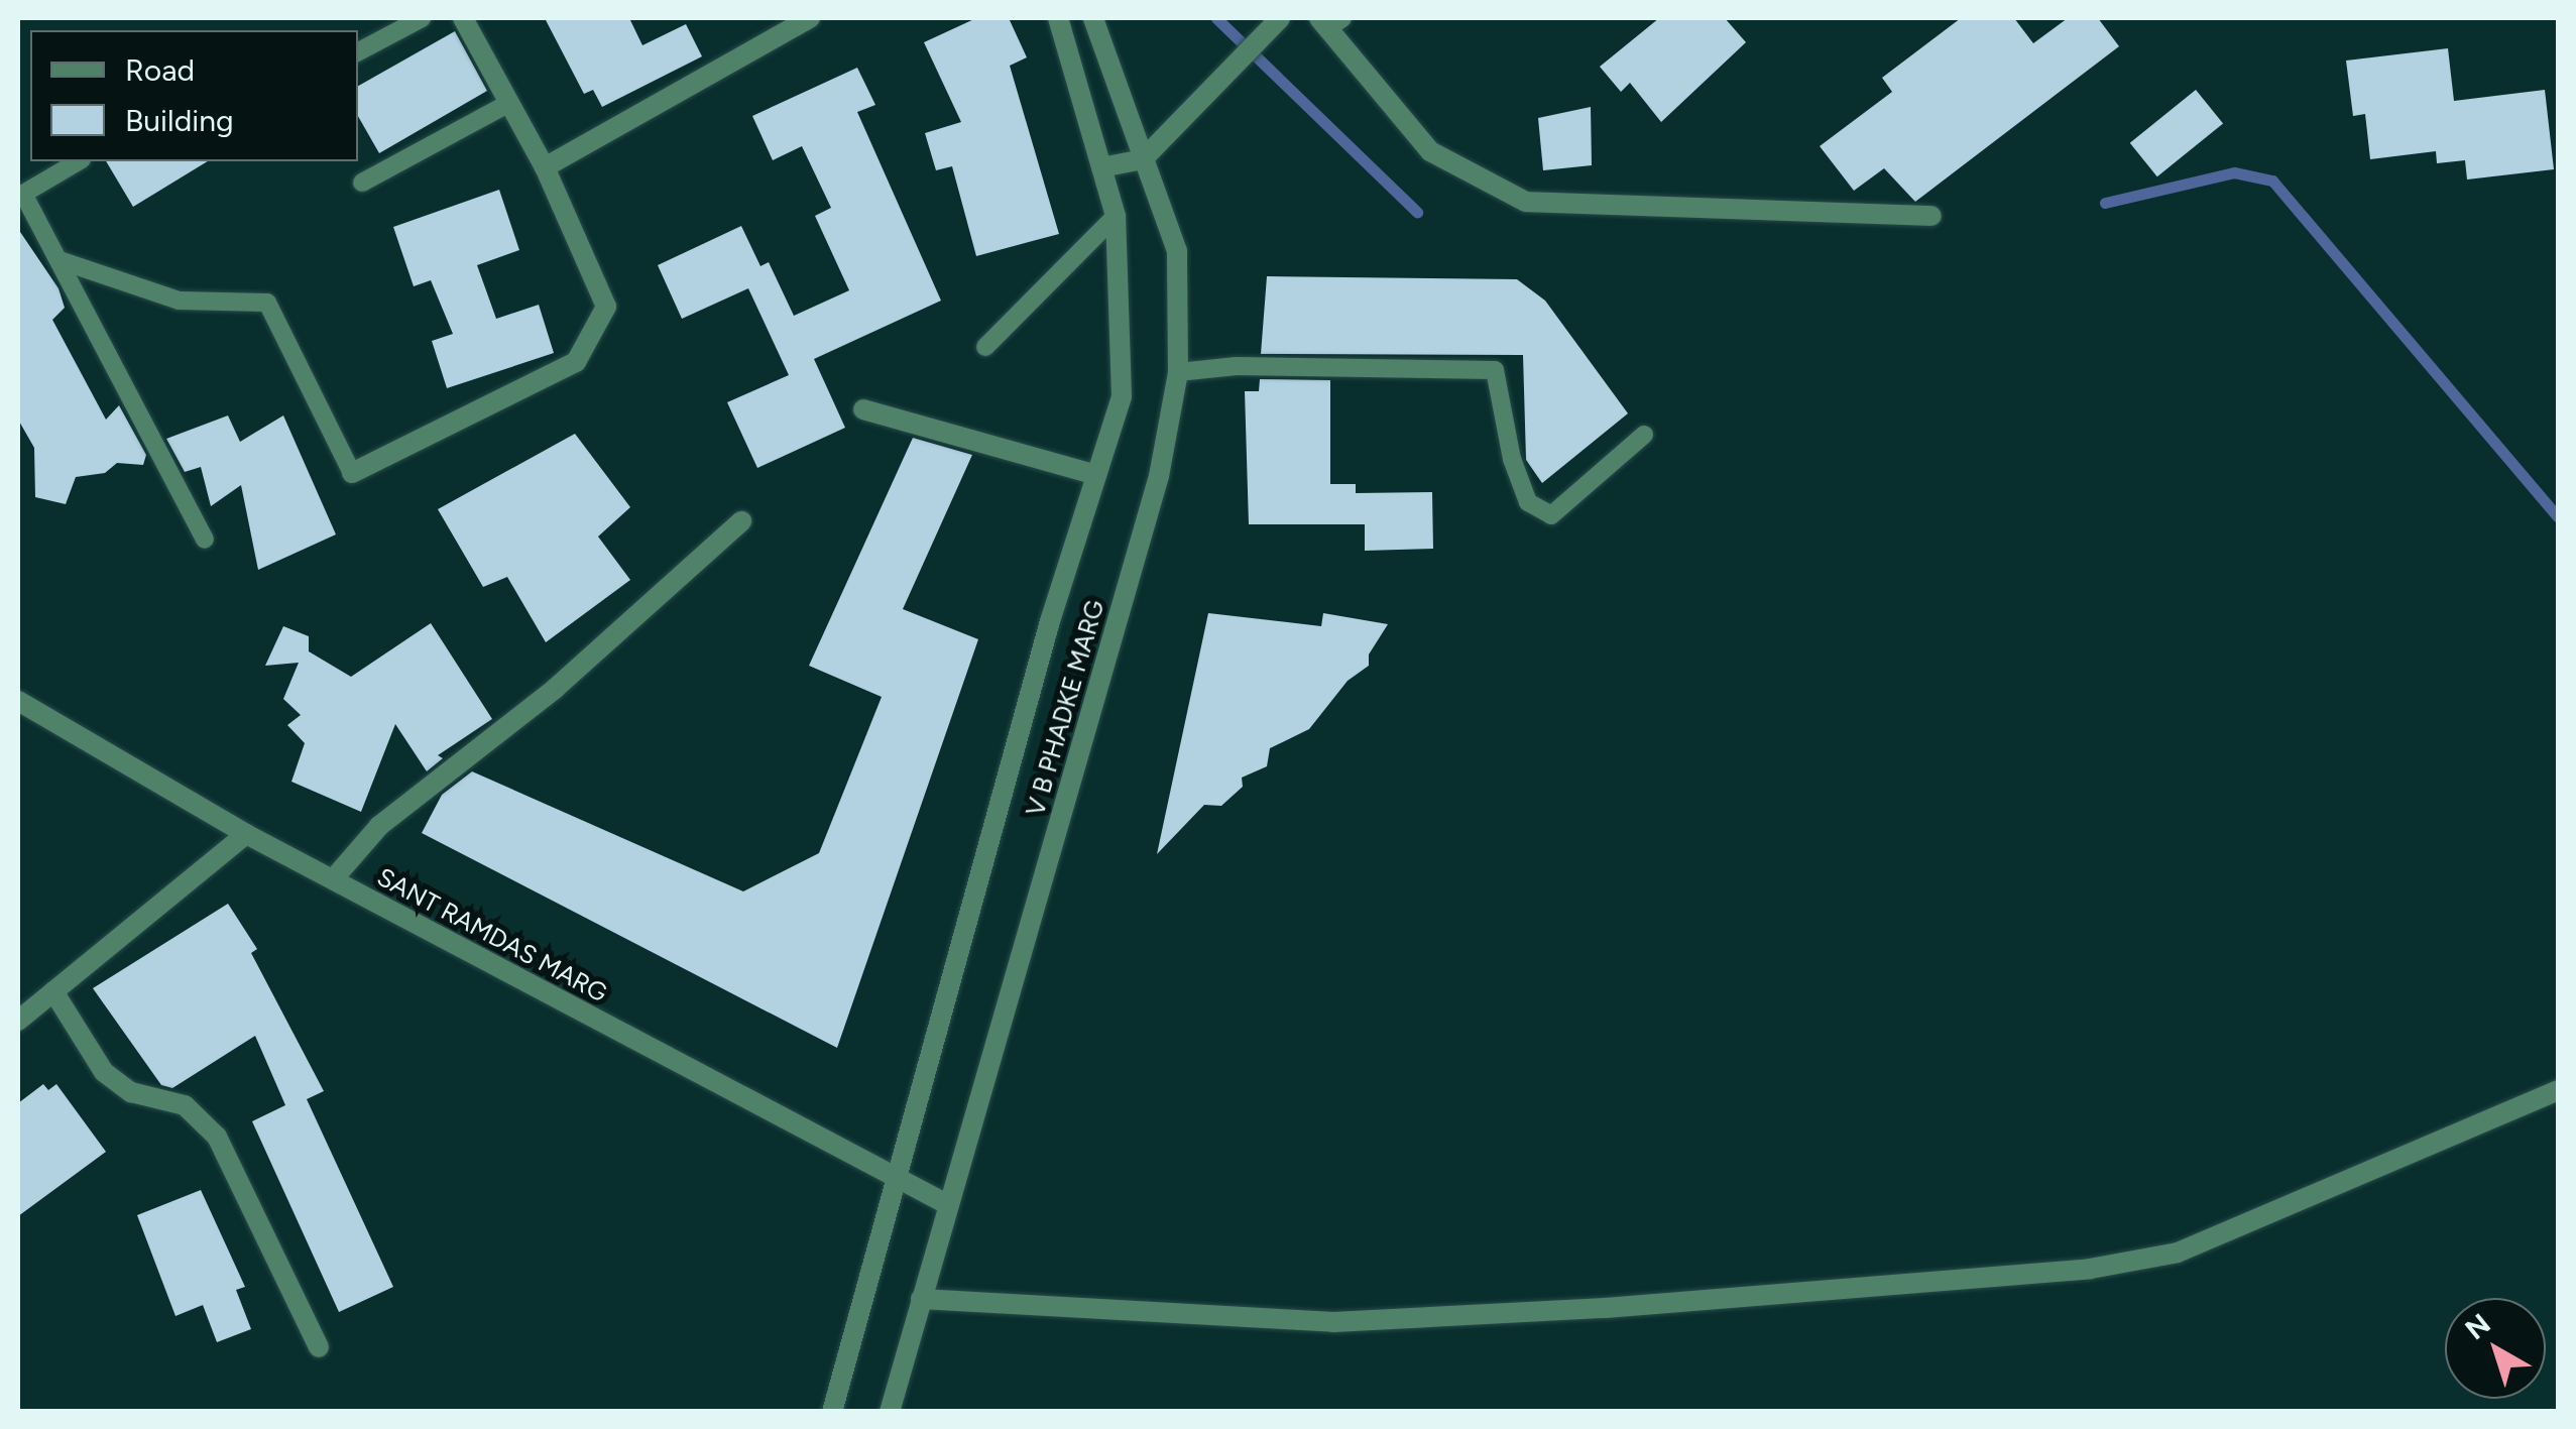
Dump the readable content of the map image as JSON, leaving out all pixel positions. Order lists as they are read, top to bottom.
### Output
{
  "streets": {
    "street": ["V B PHADKE MARG", "SANT RAMDAS MARG"]
  },
  "crossings": [
    ["V B PHADKE MARG", "SANT RAMDAS MARG"]
  ],
  "legend": ["Road", "Building"],
  "north": "top left"
}
